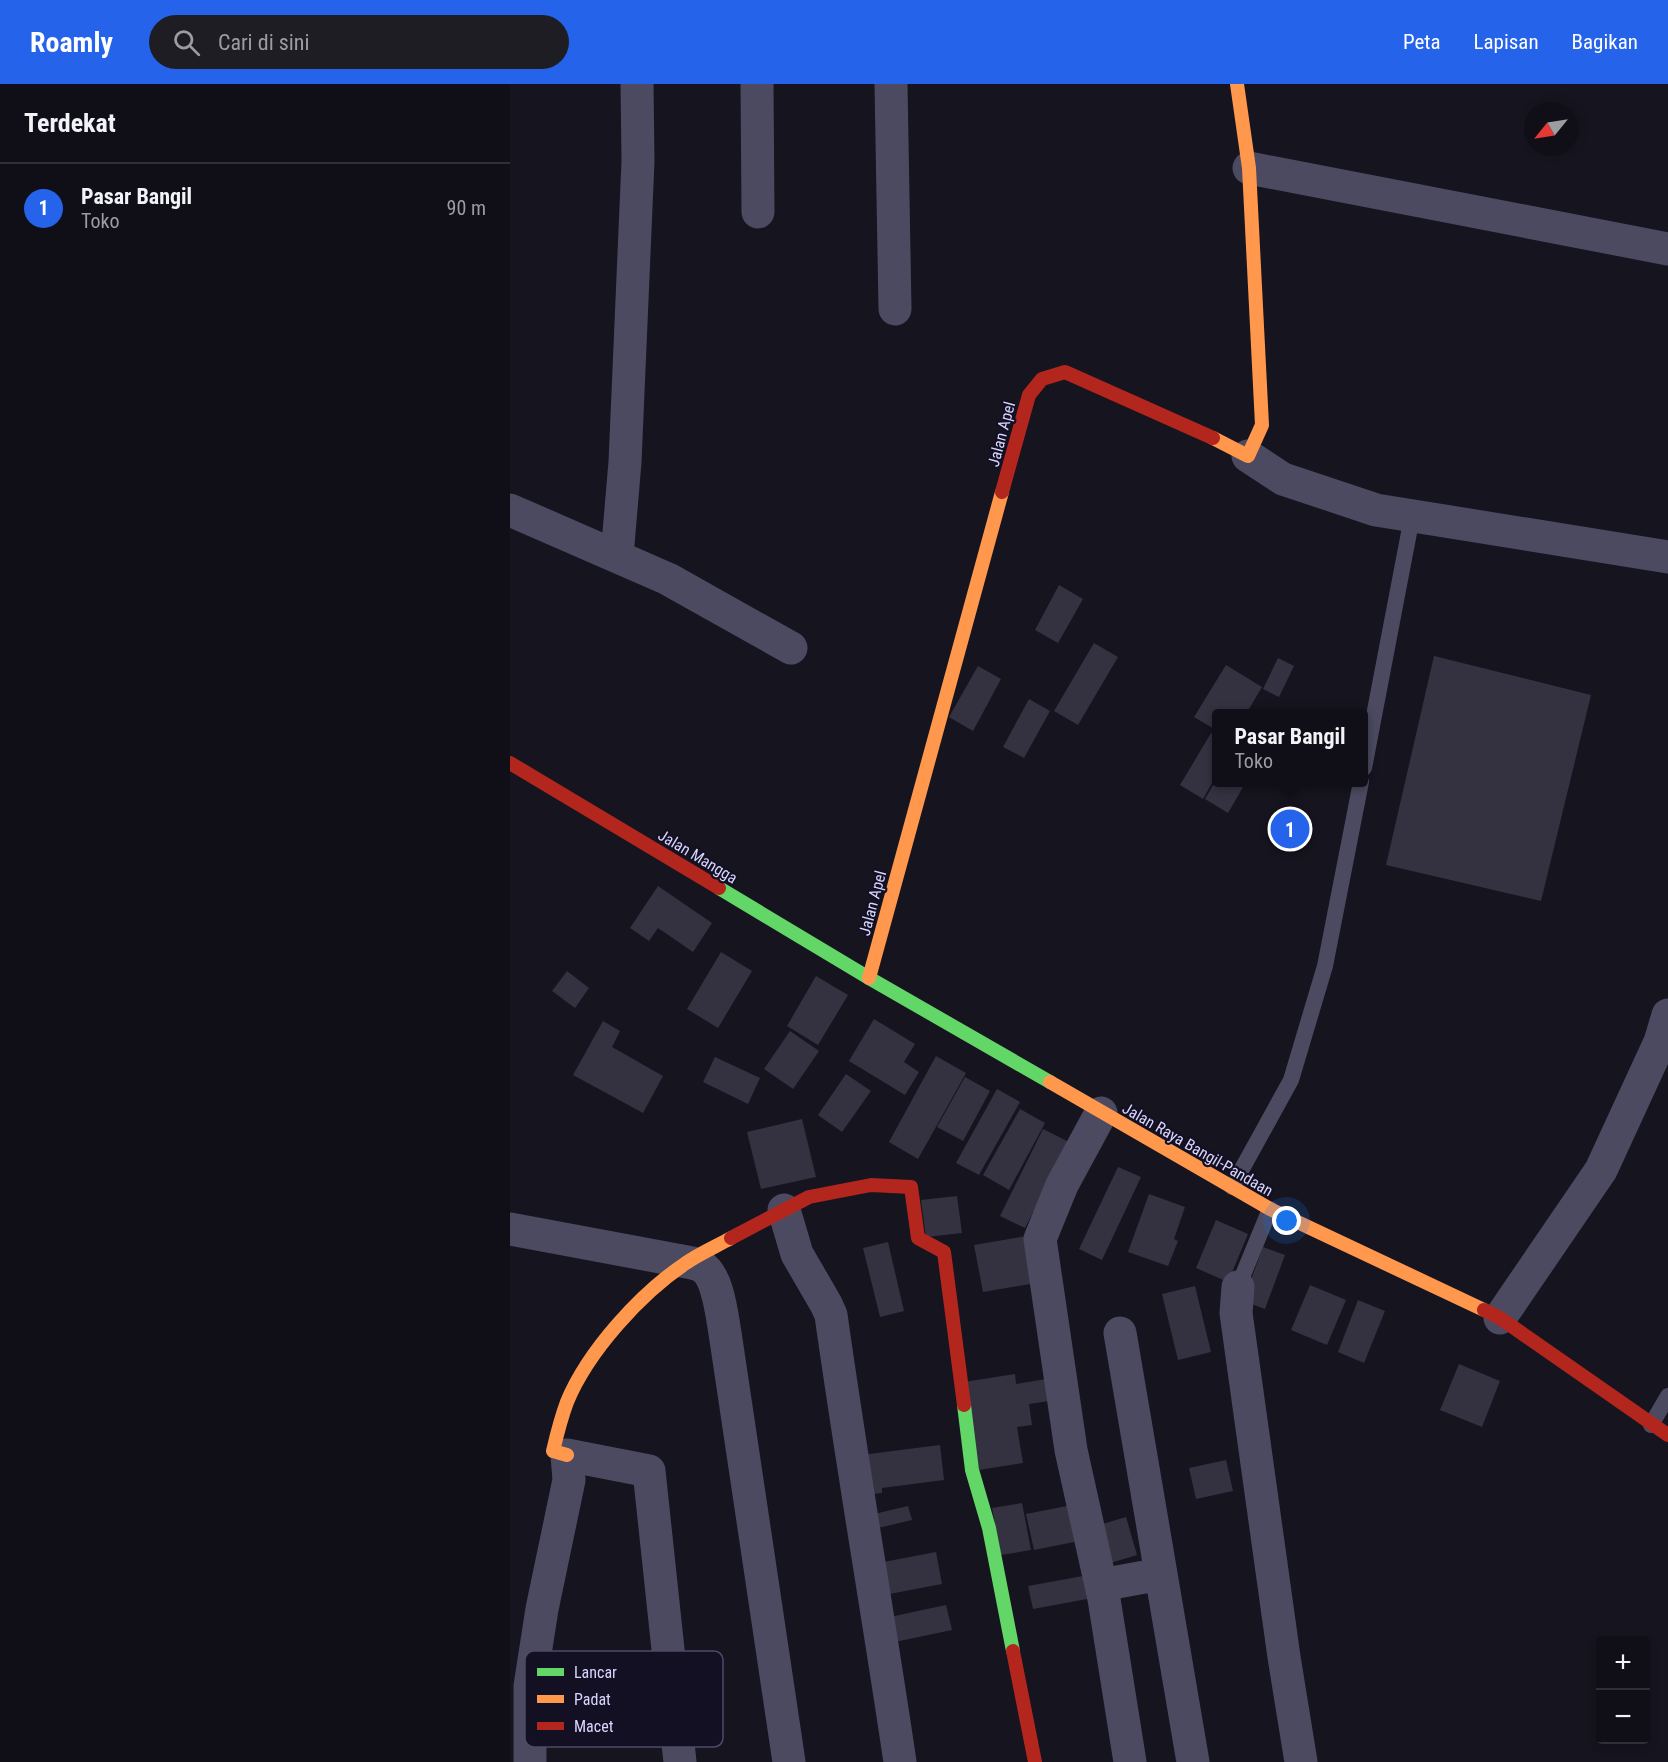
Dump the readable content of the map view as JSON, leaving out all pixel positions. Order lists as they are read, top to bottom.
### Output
{
  "streets": {
    "street": ["Jalan Apel", "Jalan Mangga", "Jalan Raya Bangil-Pandaan"]
  },
  "crossings": [
    ["Jalan Apel", "Jalan Mangga"],
    ["Jalan Apel", "Jalan Raya Bangil-Pandaan"],
    ["Jalan Mangga", "Jalan Raya Bangil-Pandaan"]
  ],
  "legend": ["Lancar", "Padat", "Macet"],
  "north": "bottom left",
  "page": {
    "header": "Roamly",
    "search": "Cari di sini",
    "nav": ["Peta", "Lapisan", "Bagikan"],
    "heading": "Terdekat",
    "list": [
      {
        "mark": "1",
        "name": "Pasar Bangil",
        "note": "Toko",
        "value": "90 m"
      }
    ],
    "popup": ["Pasar Bangil", "Toko"],
    "pins": "1",
    "map_buttons": ["+", "−"]
  }
}
